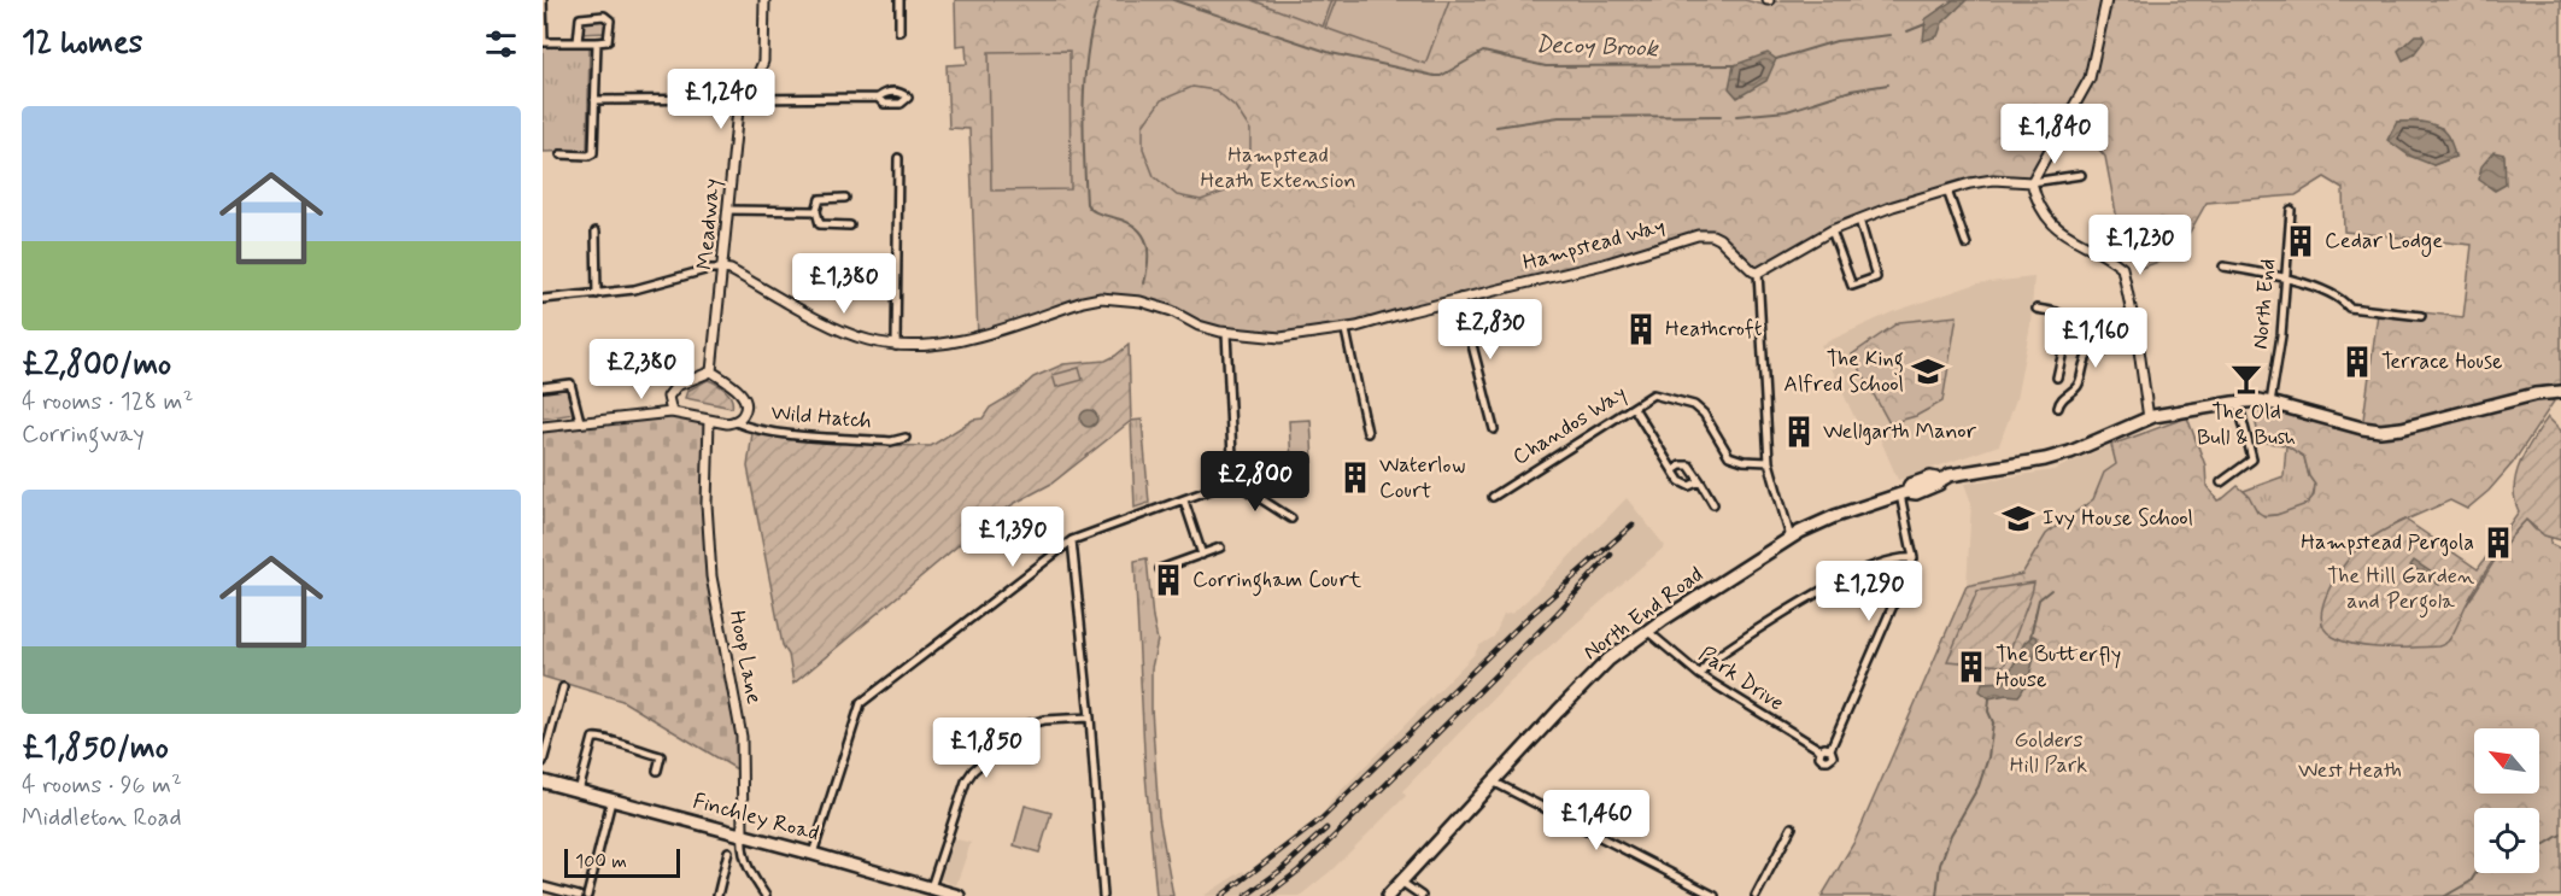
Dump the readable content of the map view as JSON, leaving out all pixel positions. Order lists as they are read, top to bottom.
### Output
{
  "streets": {
    "main road": ["North End Road", "Finchley Road"],
    "street": [
      "Meadway",
      "Hampstead Way",
      "North End",
      "Wild Hatch",
      "Chandos Way",
      "Hoop Lane",
      "Park Drive"
    ]
  },
  "crossings": [
    ["Meadway", "Hampstead Way"],
    ["North End", "North End Road"],
    ["North End Road", "Park Drive"],
    ["Hoop Lane", "Finchley Road"]
  ],
  "water": ["Decoy Brook"],
  "parks": [
    "Hampstead Heath Extension",
    "The Hill Garden and Pergola",
    "Golders Hill Park",
    "West Heath"
  ],
  "places": {
    "building": [
      "Cedar Lodge",
      "Heathcroft",
      "Terrace House",
      "Wellgarth Manor",
      "Waterlow Court",
      "Hampstead Pergola",
      "Corringham Court",
      "The Butterfly House"
    ],
    "school or university": ["The King Alfred School", "Ivy House School"],
    "bar": ["The Old Bull & Bush"]
  },
  "scale_bar": "100 m",
  "north": "top left",
  "page": {
    "heading": "12 homes",
    "price": [
      "£1,240",
      "£1,840",
      "£1,230",
      "£1,380",
      "£2,830",
      "£1,160",
      "£2,380",
      "£2,800",
      "£1,390",
      "£1,290",
      "£1,850",
      "£1,460"
    ],
    "list": [
      {
        "name": "£2,800/mo",
        "note": "4 rooms · 128 m² · Corringway"
      },
      {
        "name": "£1,850/mo",
        "note": "4 rooms · 96 m² · Middleton Road"
      }
    ],
    "scale": "100 m"
  }
}
